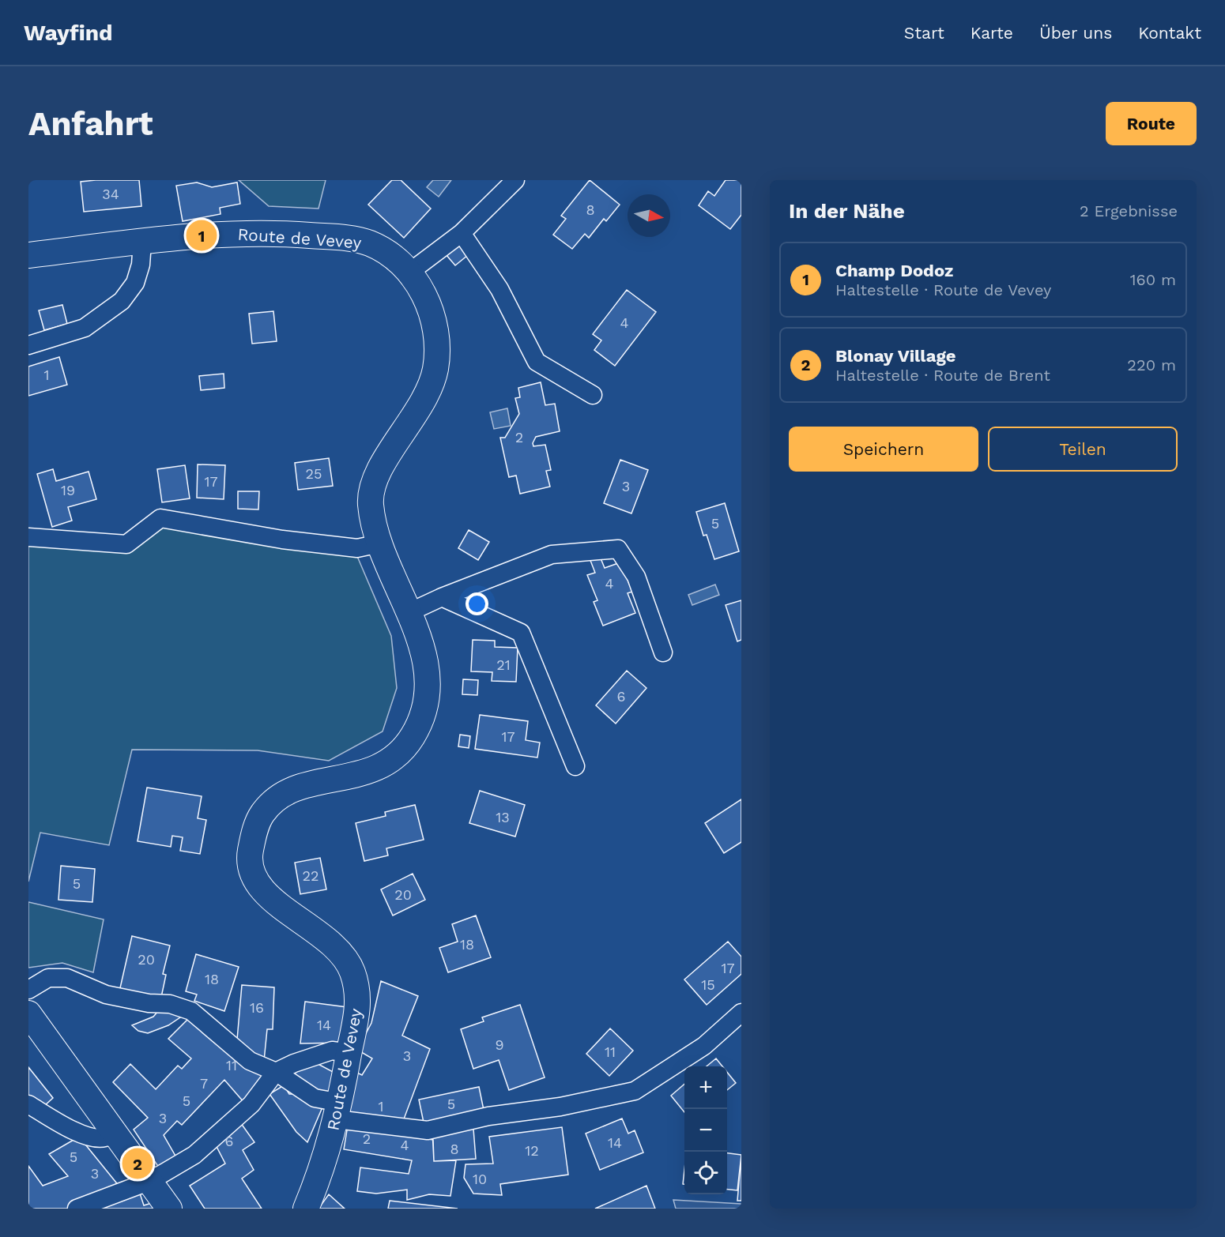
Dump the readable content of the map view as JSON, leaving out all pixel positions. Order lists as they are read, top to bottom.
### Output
{
  "streets": {
    "street": ["Route de Vevey"]
  },
  "house_numbers": [
    "34",
    "8",
    "4",
    "1",
    "2",
    "25",
    "17",
    "3",
    "19",
    "5",
    "4",
    "21",
    "6",
    "17",
    "13",
    "22",
    "5",
    "20",
    "18",
    "20",
    "17",
    "18",
    "15",
    "16",
    "14",
    "9",
    "11",
    "3",
    "11",
    "7",
    "5",
    "5",
    "1",
    "3",
    "2",
    "6",
    "14",
    "4",
    "8",
    "12",
    "5",
    "3",
    "10"
  ],
  "north": "right",
  "page": {
    "header": "Wayfind",
    "nav": [
      "Start",
      "Karte",
      "Über uns",
      "Kontakt"
    ],
    "buttons": [
      "Route",
      ["Speichern", "Teilen"]
    ],
    "title": "Anfahrt",
    "heading": ["In der Nähe", "2 Ergebnisse"],
    "pins": ["1", "2"],
    "list": [
      {
        "mark": "1",
        "name": "Champ Dodoz",
        "note": "Haltestelle · Route de Vevey",
        "value": "160 m"
      },
      {
        "mark": "2",
        "name": "Blonay Village",
        "note": "Haltestelle · Route de Brent",
        "value": "220 m"
      }
    ],
    "map_buttons": ["+", "−"]
  }
}
